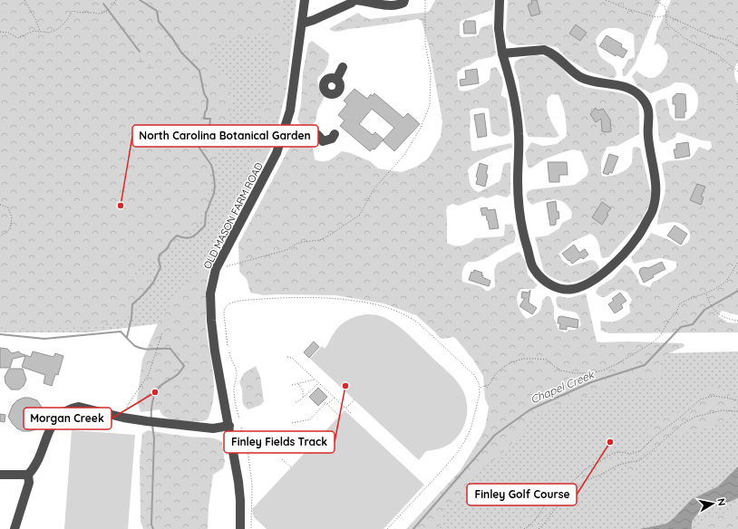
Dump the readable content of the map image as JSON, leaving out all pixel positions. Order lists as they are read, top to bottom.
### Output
{
  "streets": {
    "street": ["OLD MASON FARM ROAD"]
  },
  "water": ["Chapel Creek"],
  "places": [
    "North Carolina Botanical Garden",
    "Finley Fields Track",
    "Morgan Creek",
    "Finley Golf Course"
  ],
  "north": "right"
}
